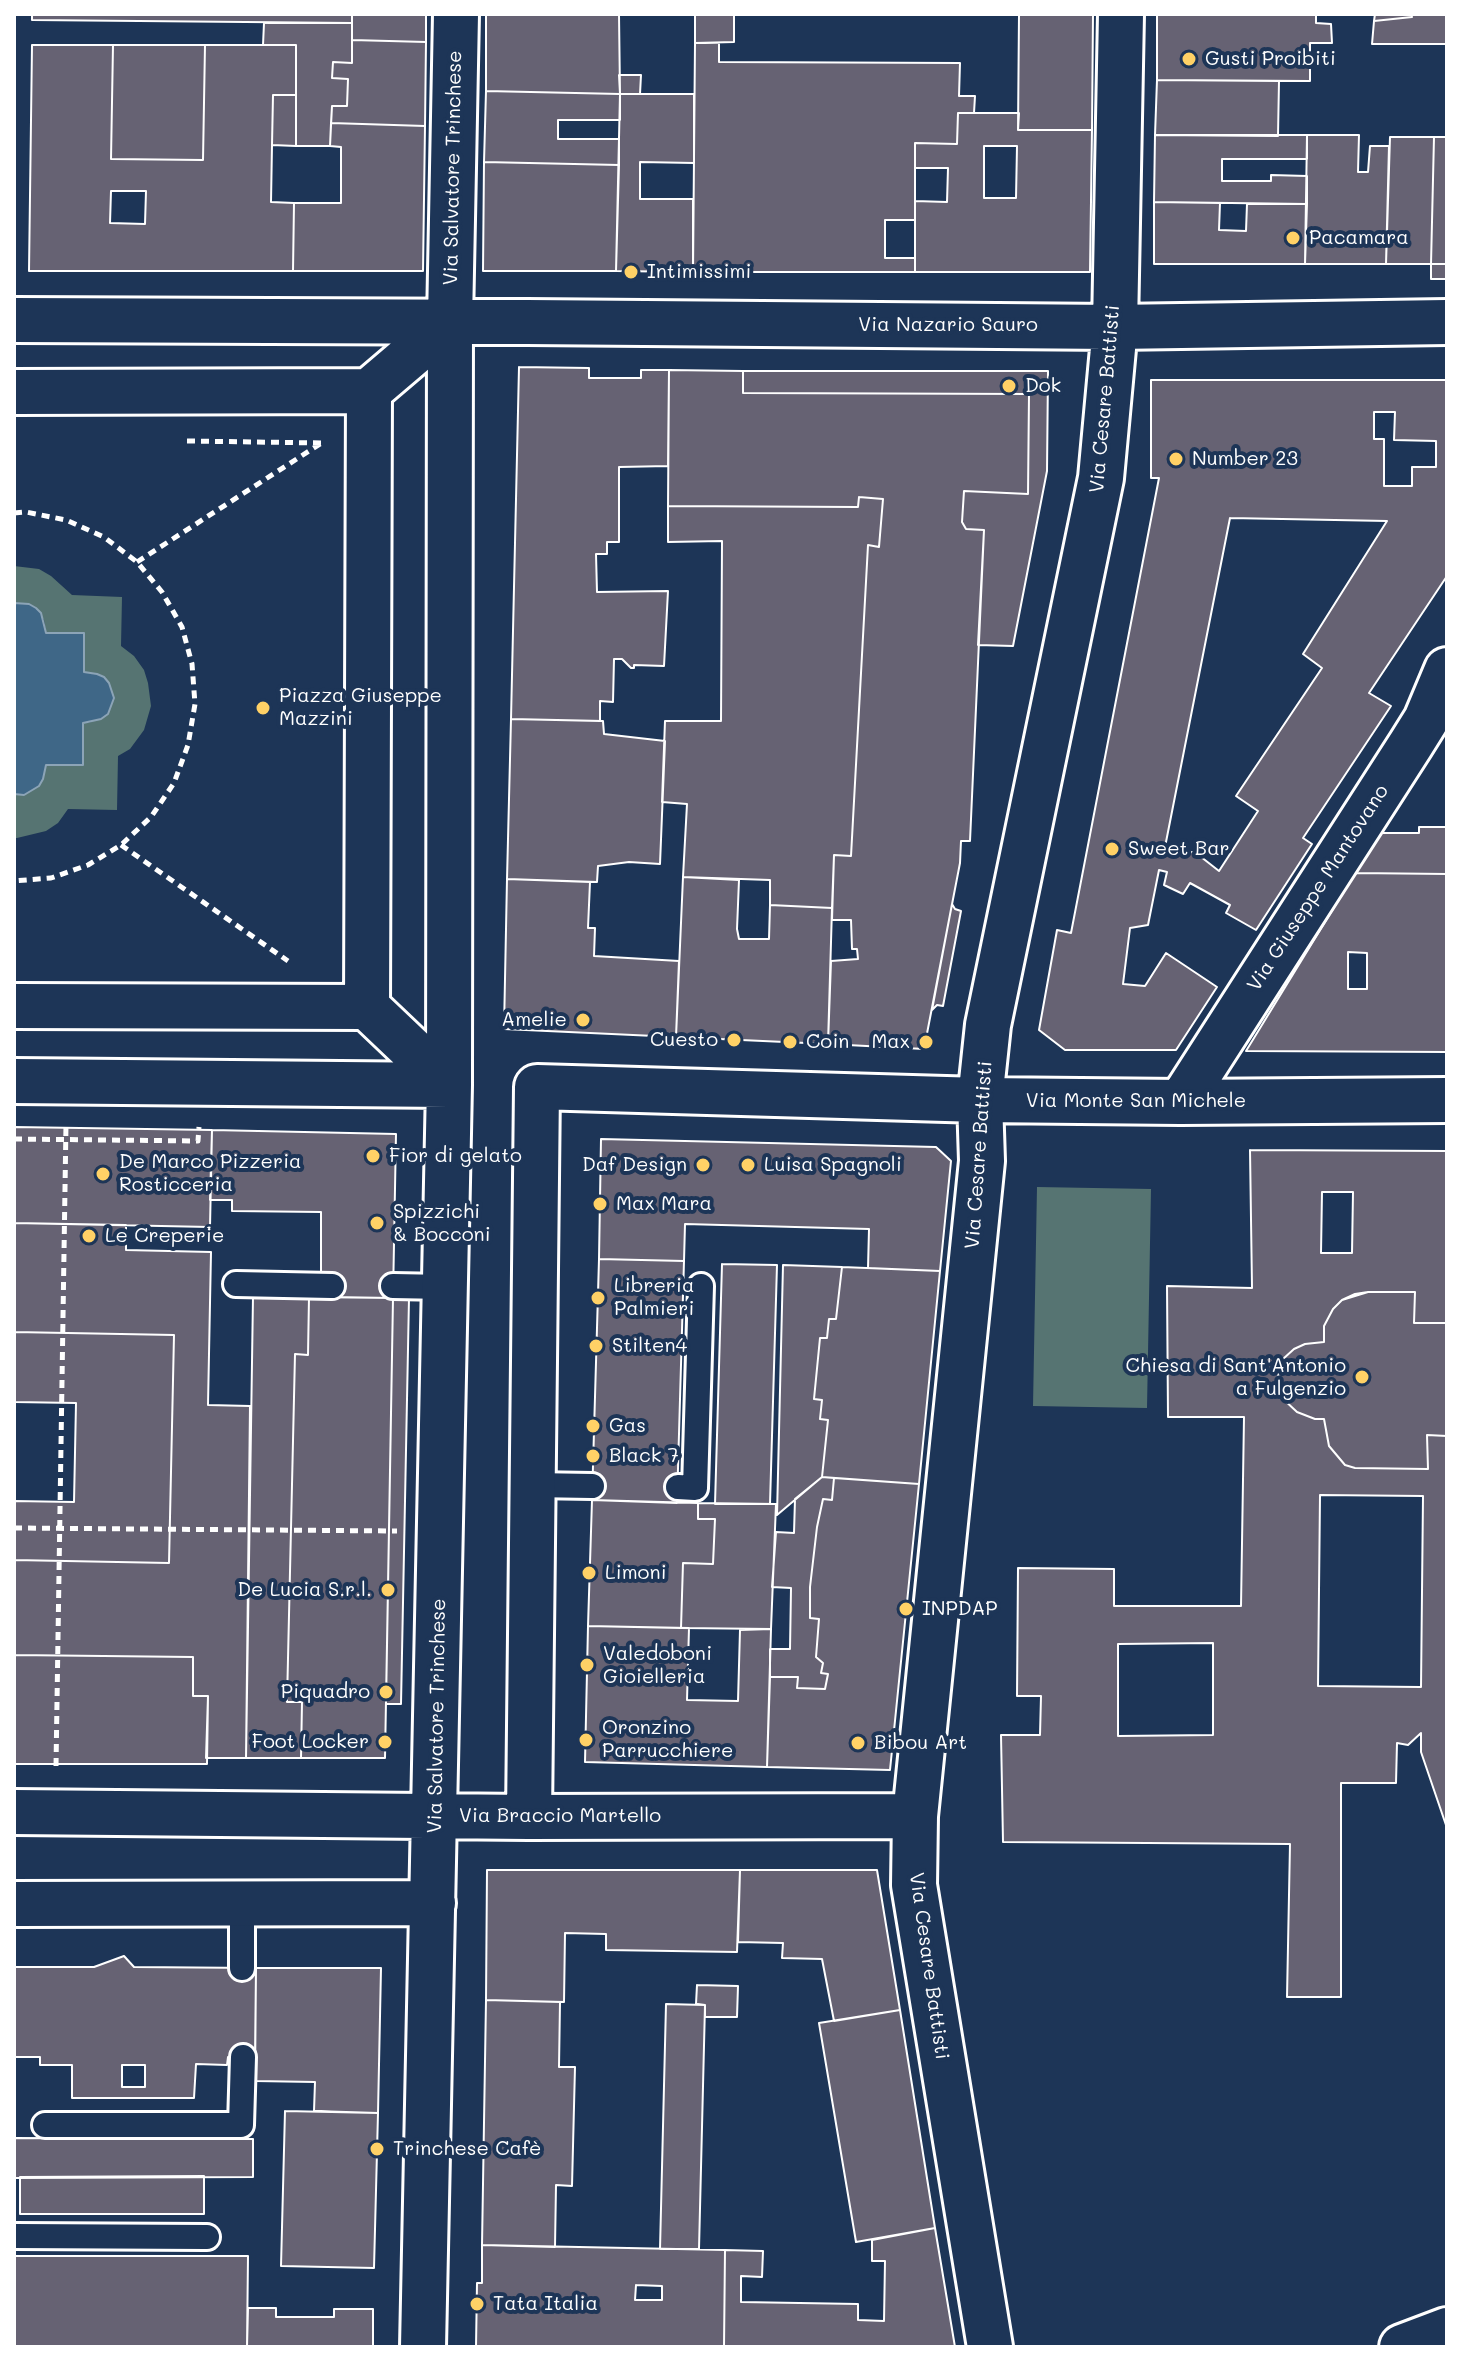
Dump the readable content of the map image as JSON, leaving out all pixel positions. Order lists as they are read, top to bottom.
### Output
{
  "streets": {
    "street": [
      "Via Salvatore Trinchese",
      "Via Nazario Sauro",
      "Via Cesare Battisti",
      "Via Giuseppe Mantovano",
      "Via Monte San Michele",
      "Via Braccio Martello"
    ]
  },
  "crossings": [
    ["Via Salvatore Trinchese", "Via Nazario Sauro"],
    ["Via Salvatore Trinchese", "Via Braccio Martello"],
    ["Via Nazario Sauro", "Via Cesare Battisti"],
    ["Via Cesare Battisti", "Via Monte San Michele"],
    ["Via Cesare Battisti", "Via Braccio Martello"],
    ["Via Giuseppe Mantovano", "Via Monte San Michele"]
  ],
  "places": [
    "Gusti Proibiti",
    "Pacamara",
    "Intimissimi",
    "Dok",
    "Number 23",
    "Piazza Giuseppe Mazzini",
    "Sweet Bar",
    "Amelie",
    "Cuesto",
    "Coin",
    "Max",
    "Fior di gelato",
    "Daf Design",
    "Luisa Spagnoli",
    "De Marco Pizzeria Rosticceria",
    "Max Mara",
    "Spizzichi & Bocconi",
    "Le Creperie",
    "Libreria Palmieri",
    "Stilten4",
    "Chiesa di Sant'Antonio a Fulgenzio",
    "Gas",
    "Black 7",
    "Limoni",
    "De Lucia S.r.l.",
    "INPDAP",
    "Valedoboni Gioielleria",
    "Piquadro",
    "Oronzino Parrucchiere",
    "Foot Locker",
    "Bibou Art",
    "Trinchese Cafè",
    "Tata Italia"
  ]
}
